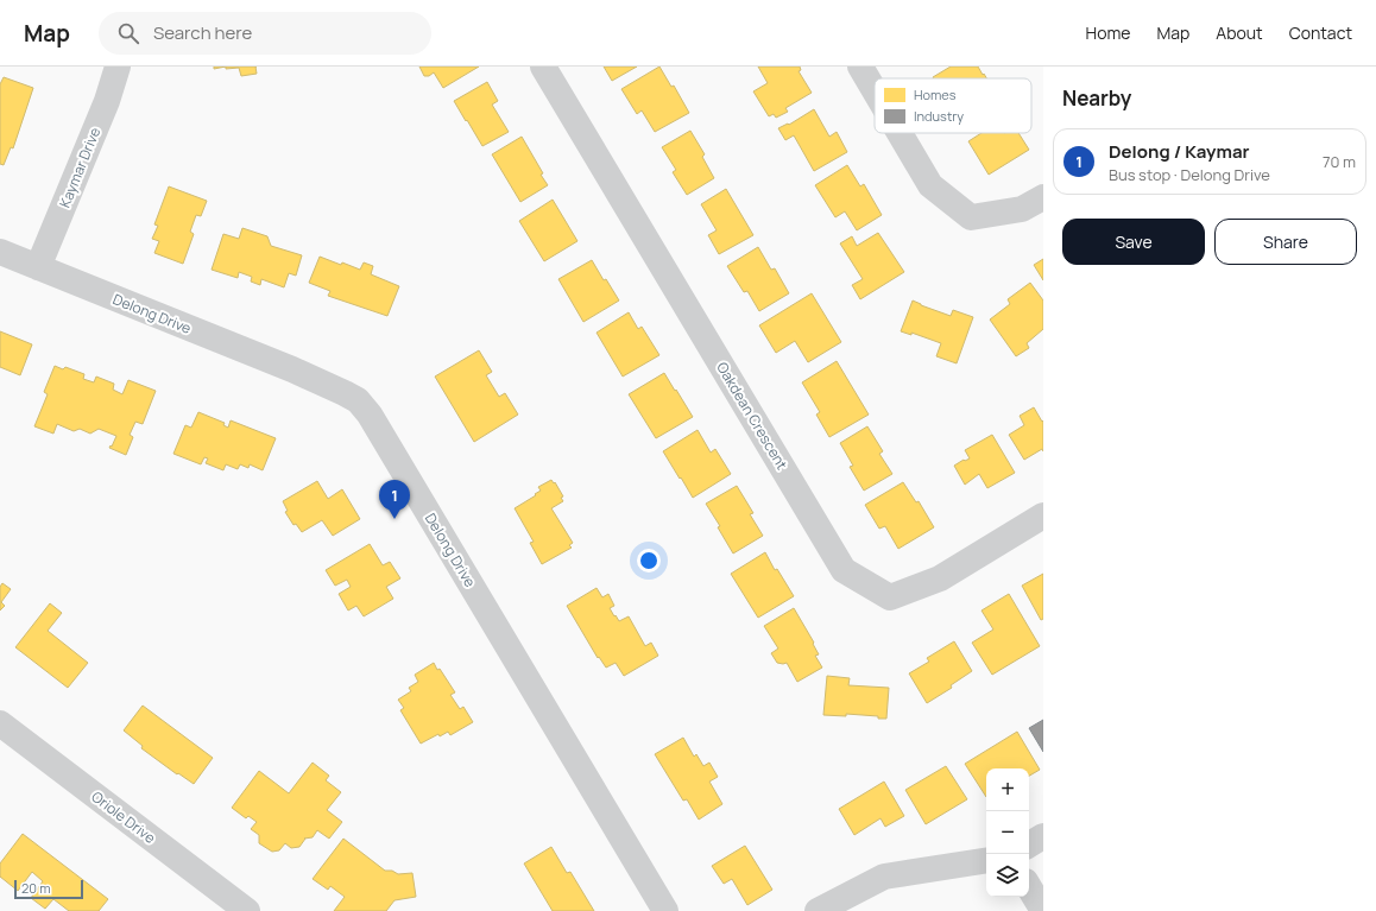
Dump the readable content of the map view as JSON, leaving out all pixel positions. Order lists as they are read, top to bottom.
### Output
{
  "streets": {
    "street": [
      "Kaymar Drive",
      "Delong Drive",
      "Oakdean Crescent",
      "Oriole Drive"
    ]
  },
  "crossings": [
    ["Kaymar Drive", "Delong Drive"]
  ],
  "legend": ["Homes", "Industry"],
  "scale_bar": "20 m",
  "page": {
    "header": "Map",
    "search": "Search here",
    "nav": [
      "Home",
      "Map",
      "About",
      "Contact"
    ],
    "heading": "Nearby",
    "list": [
      {
        "mark": "1",
        "name": "Delong / Kaymar",
        "note": "Bus stop · Delong Drive",
        "value": "70 m"
      }
    ],
    "buttons": ["Save", "Share"],
    "pins": "1",
    "map_buttons": ["+", "−"],
    "scale": "20 m"
  }
}
